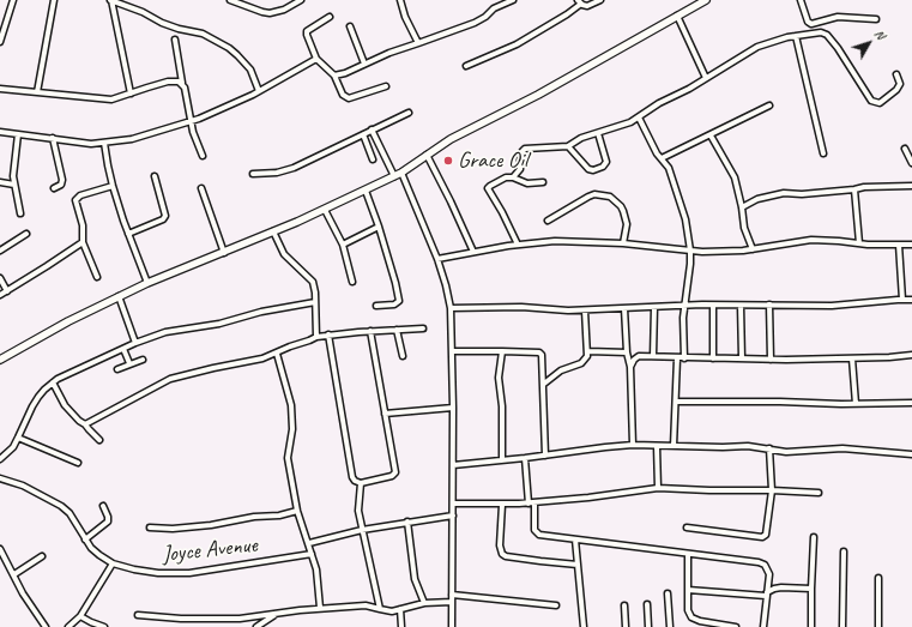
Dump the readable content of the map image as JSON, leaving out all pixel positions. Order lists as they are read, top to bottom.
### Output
{
  "streets": {
    "street": ["Joyce Avenue"]
  },
  "places": ["Grace Oil"],
  "north": "top right"
}
